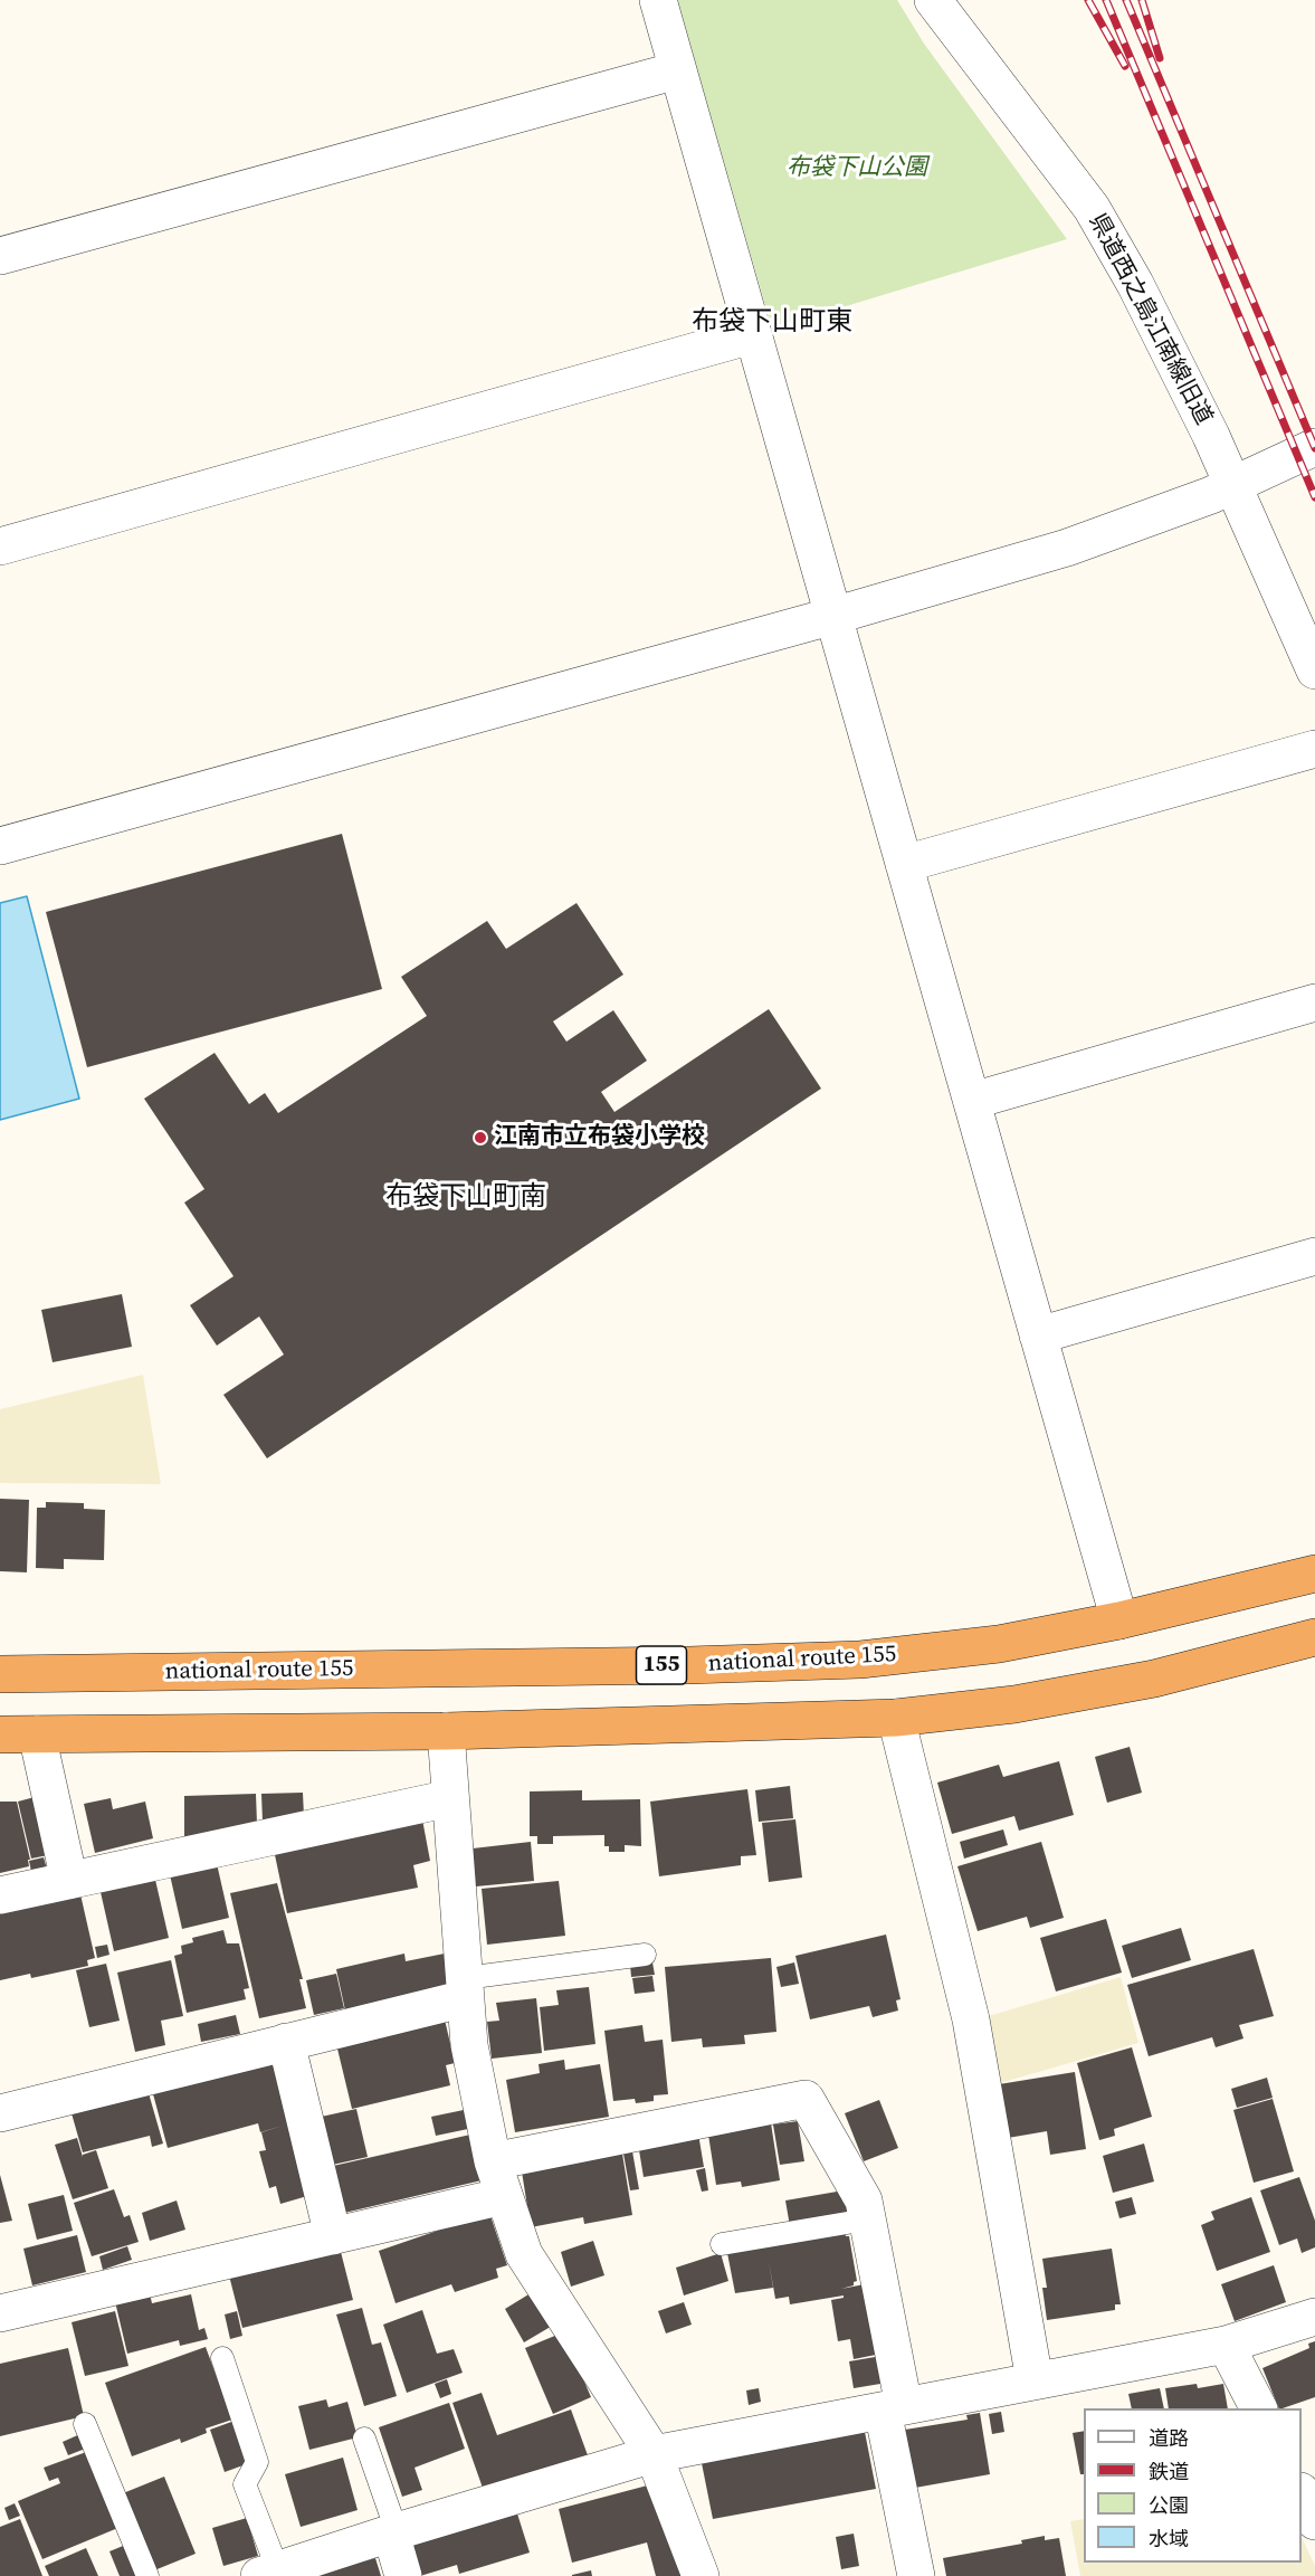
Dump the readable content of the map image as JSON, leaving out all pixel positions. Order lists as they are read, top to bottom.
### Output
{
  "streets": {
    "highway": ["national route 155", "155"],
    "street": ["県道西之島江南線旧道"]
  },
  "districts": ["布袋下山町東", "布袋下山町南"],
  "parks": ["布袋下山公園"],
  "places": ["江南市立布袋小学校"],
  "legend": [
    "道路",
    "鉄道",
    "公園",
    "水域"
  ]
}
